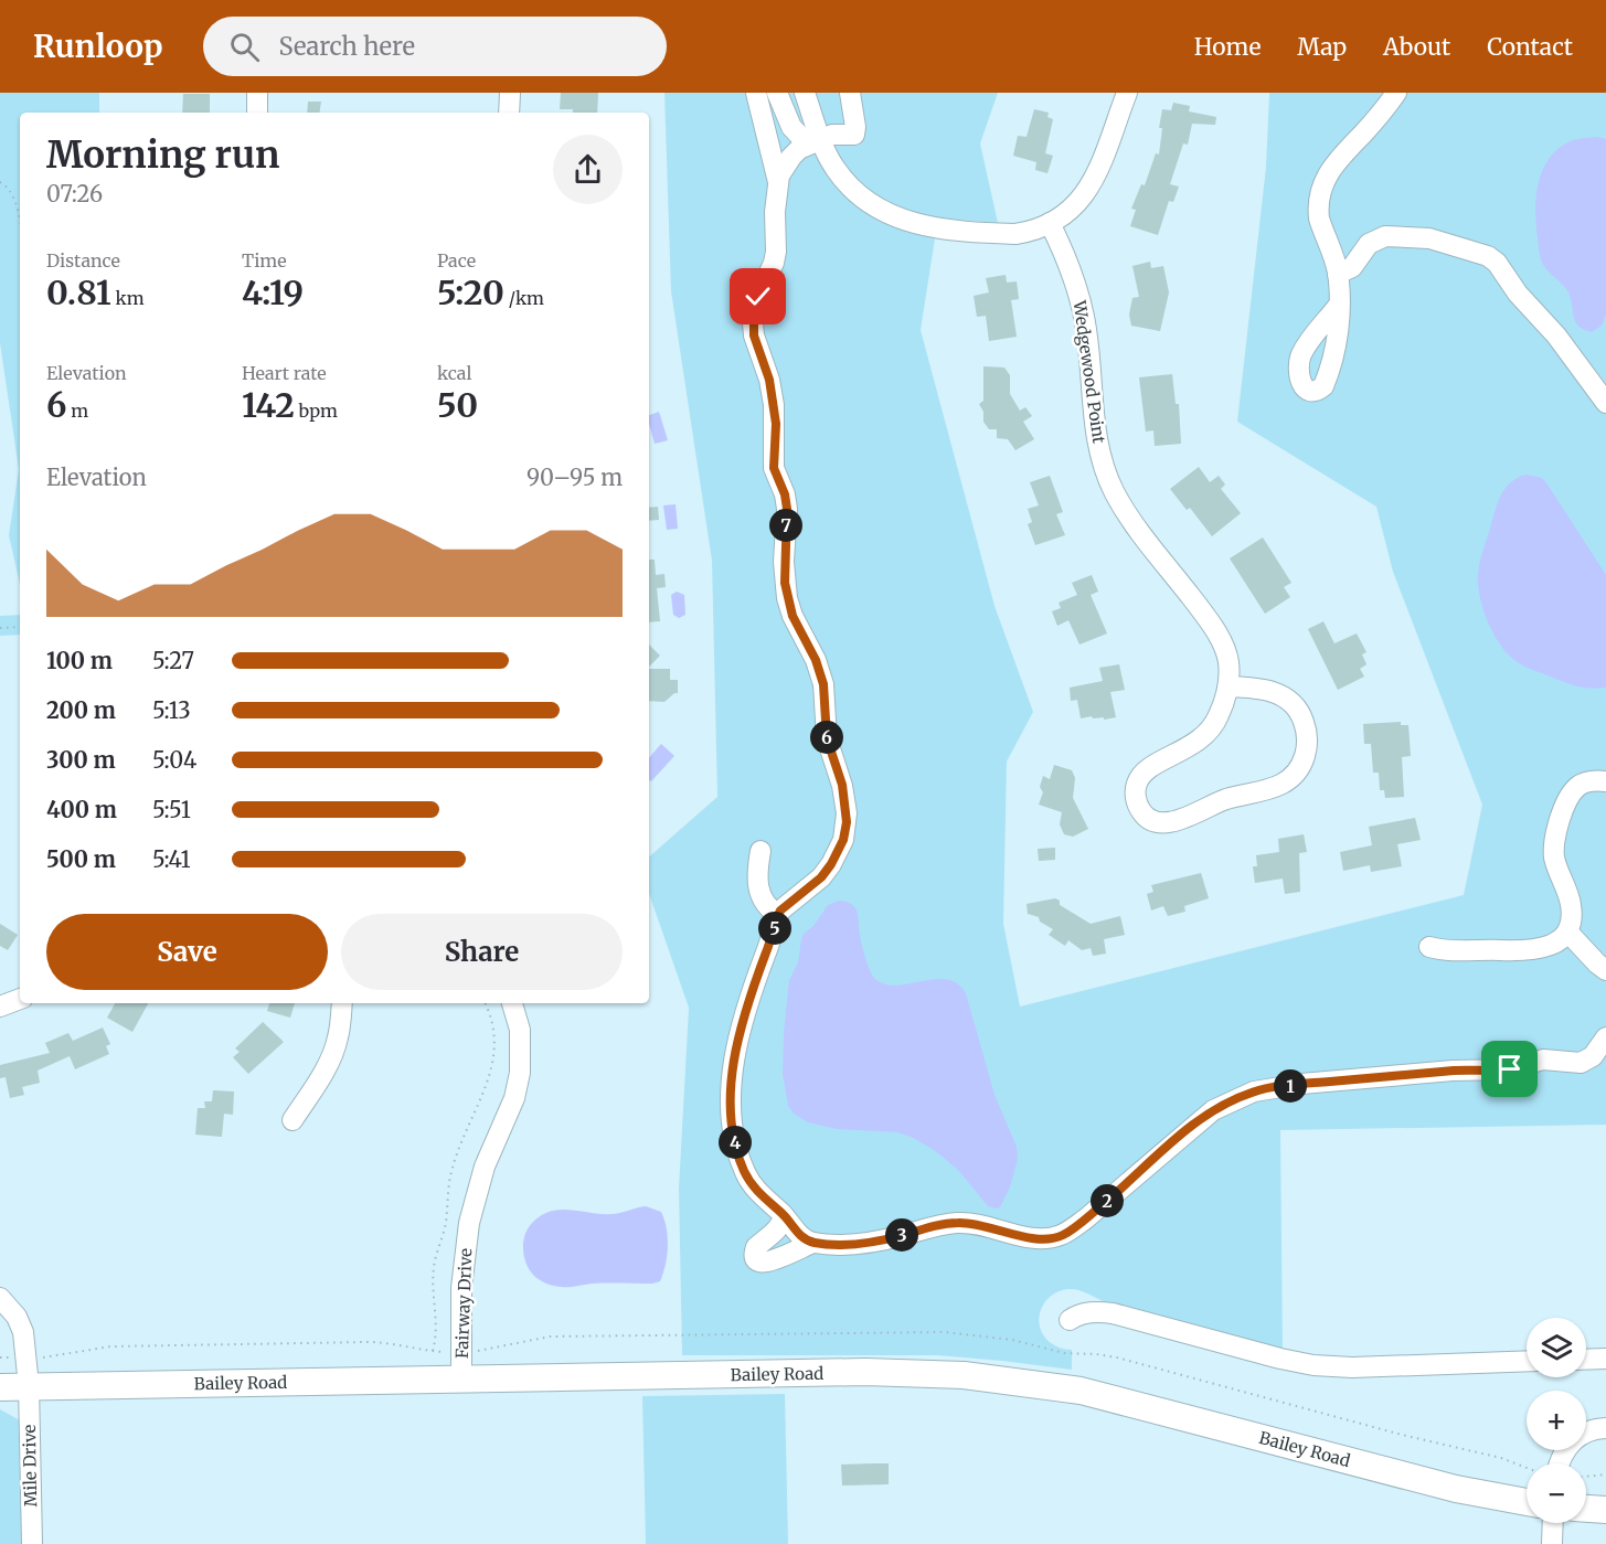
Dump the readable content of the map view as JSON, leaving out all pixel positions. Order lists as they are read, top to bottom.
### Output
{
  "streets": {
    "main road": ["Bailey Road"],
    "street": ["Wedgewood Point", "Fairway Drive", "Mile Drive"]
  },
  "crossings": [
    ["Fairway Drive", "Bailey Road"],
    ["Bailey Road", "Mile Drive"]
  ],
  "page": {
    "header": "Runloop",
    "search": "Search here",
    "nav": [
      "Home",
      "Map",
      "About",
      "Contact"
    ],
    "heading": ["Morning run", "07:26"],
    "stats": [
      ["Distance", "0.81 km"],
      ["Time", "4:19"],
      ["Pace", "5:20 /km"],
      ["Elevation", "6 m"],
      ["Heart rate", "142 bpm"],
      ["kcal", "50"]
    ],
    "chart": ["Elevation", "90–95 m"],
    "pins": [
      "7",
      "6",
      "5",
      "1",
      "4",
      "2",
      "3"
    ],
    "list": [
      {
        "name": "100 m",
        "note": "5:27"
      },
      {
        "name": "200 m",
        "note": "5:13"
      },
      {
        "name": "300 m",
        "note": "5:04"
      },
      {
        "name": "400 m",
        "note": "5:51"
      },
      {
        "name": "500 m",
        "note": "5:41"
      }
    ],
    "buttons": ["Save", "Share"],
    "map_buttons": ["+", "−"]
  }
}
